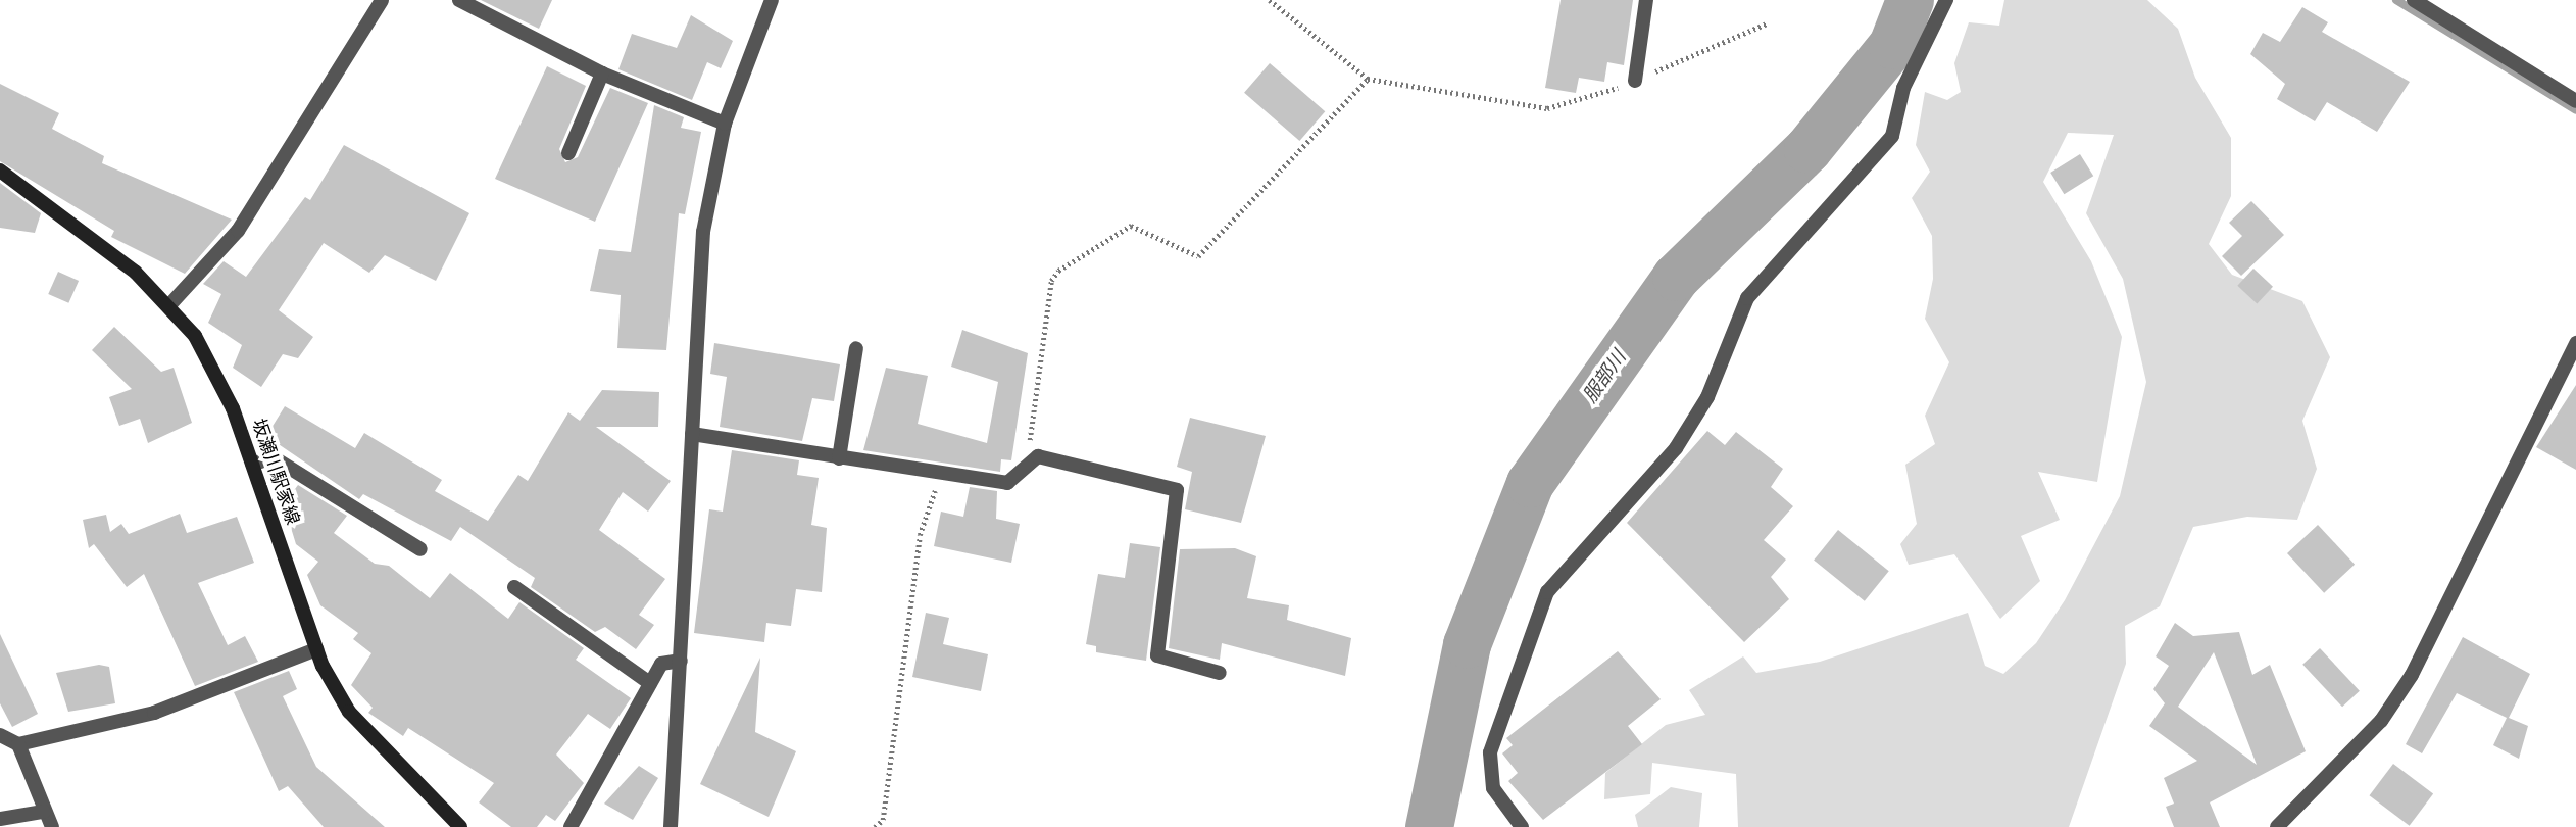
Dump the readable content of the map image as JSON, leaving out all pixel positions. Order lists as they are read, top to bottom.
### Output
{
  "streets": {
    "main road": ["坂瀬川駅家線"]
  },
  "water": ["服部川"]
}
